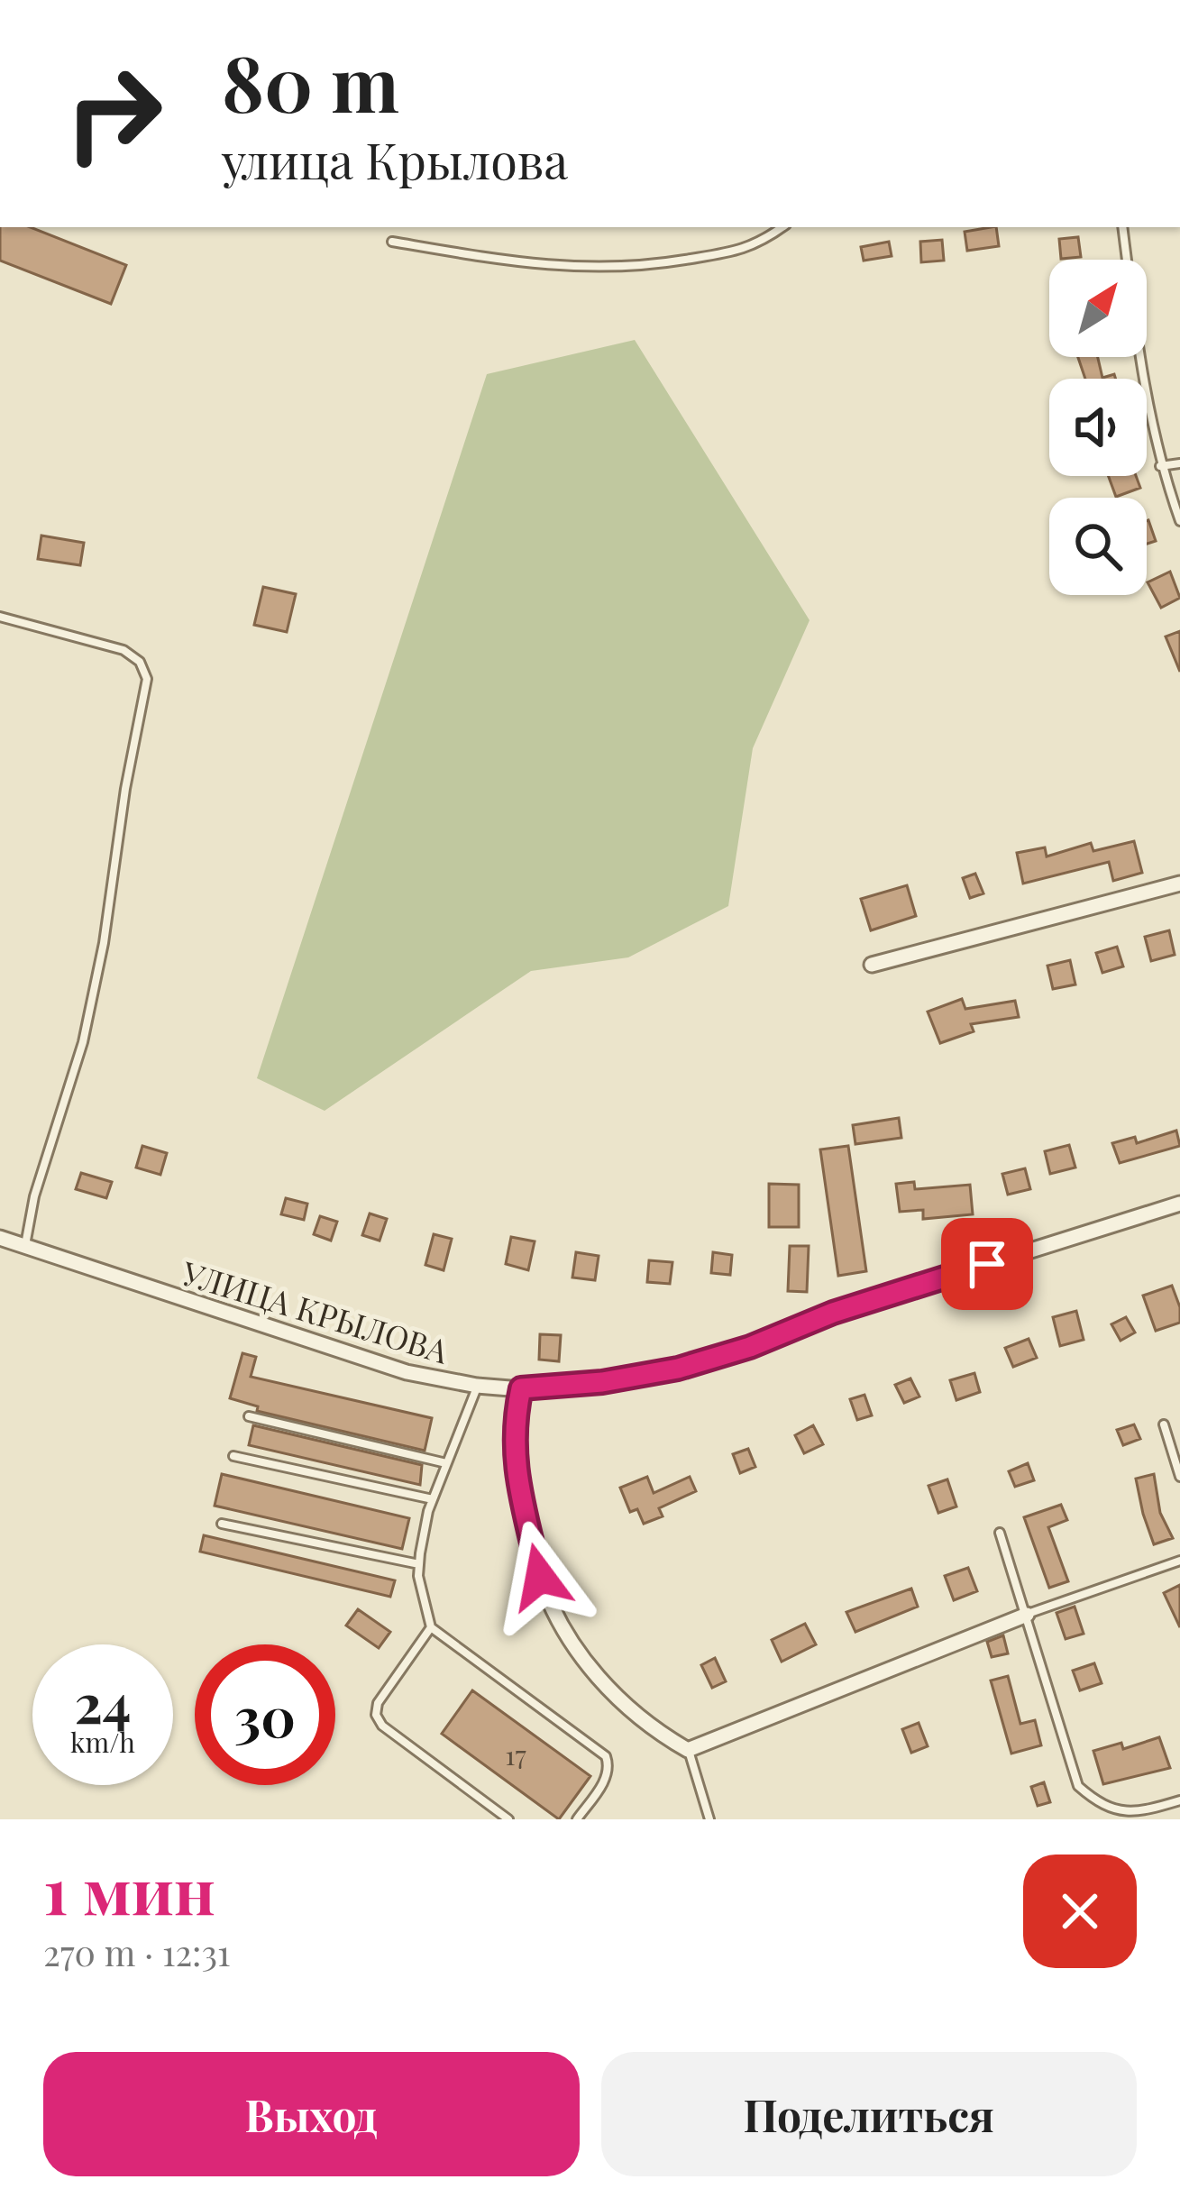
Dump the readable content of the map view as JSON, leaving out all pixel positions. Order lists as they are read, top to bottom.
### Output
{
  "streets": {
    "street": ["УЛИЦА КРЫЛОВА"]
  },
  "house_numbers": ["17"],
  "north": "top right",
  "page": {
    "turn": ["80 m", "улица Крылова"],
    "speed": "24 km/h",
    "limit": "30",
    "heading": ["1 мин", "270 m · 12:31"],
    "buttons": ["Выход", "Поделиться"]
  }
}
